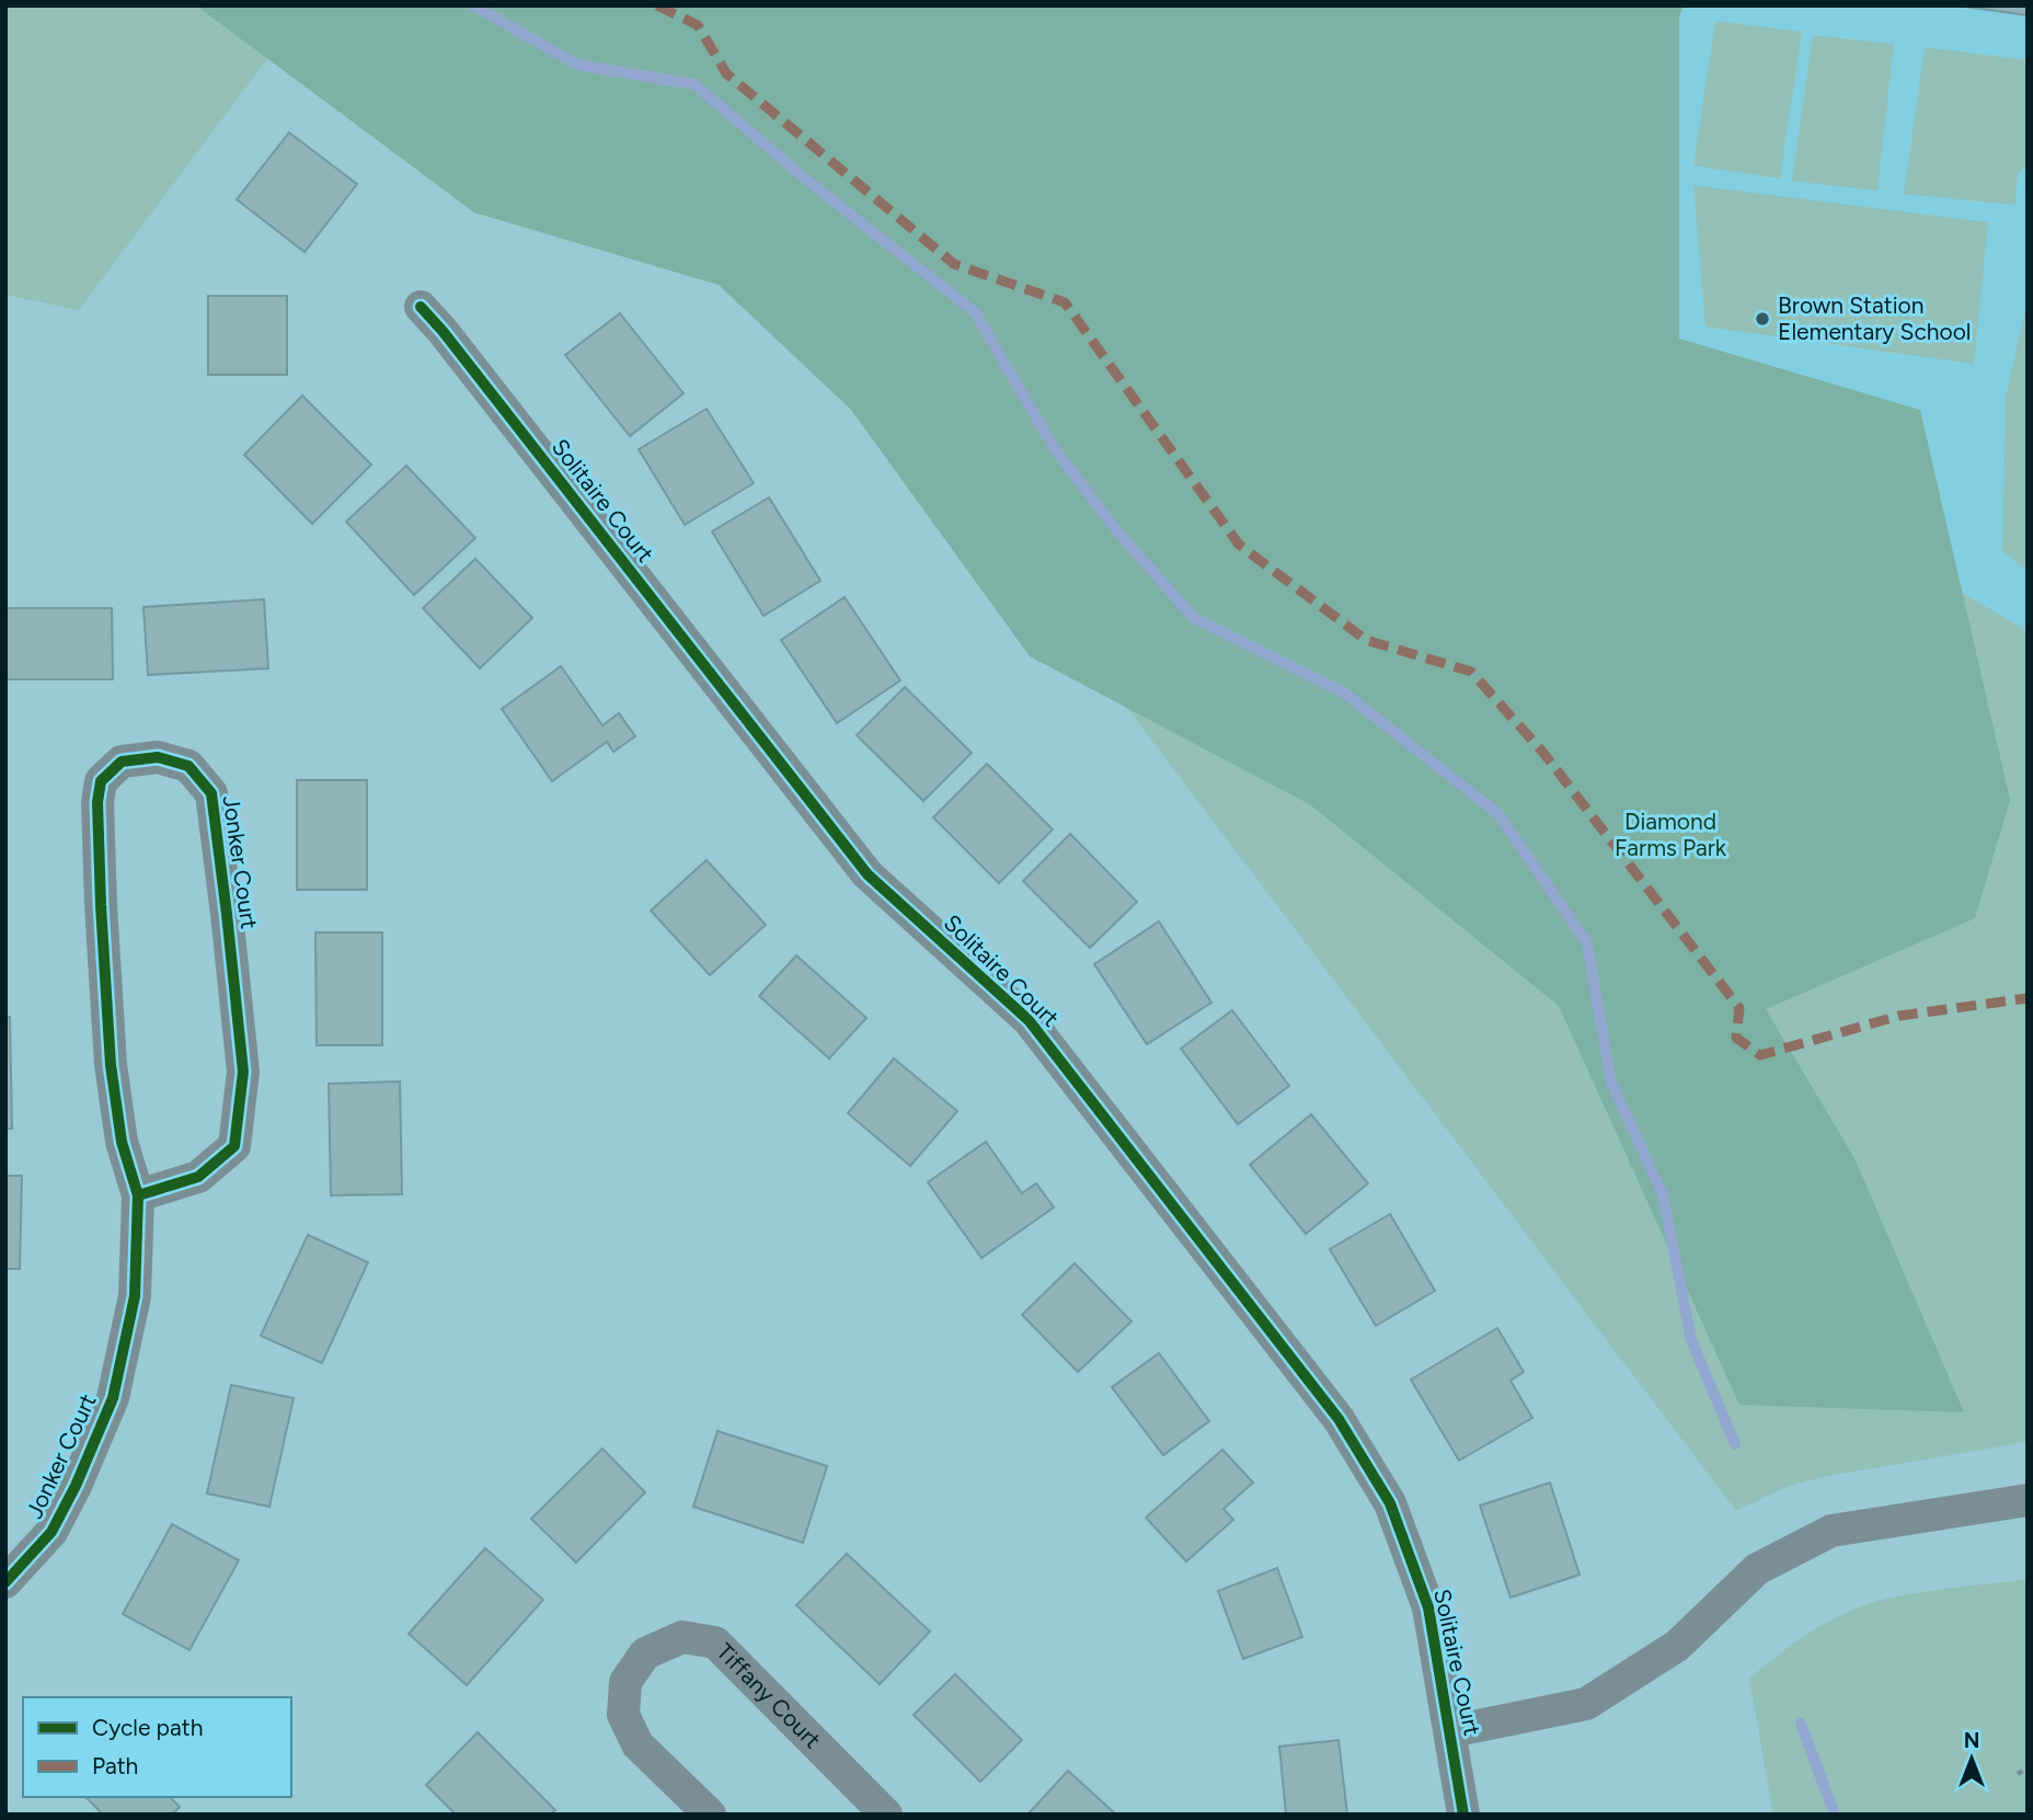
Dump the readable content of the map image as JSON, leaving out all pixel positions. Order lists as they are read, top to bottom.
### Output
{
  "streets": {
    "street": ["Solitaire Court", "Jonker Court", "Tiffany Court"]
  },
  "parks": ["Diamond Farms Park"],
  "places": ["Brown Station Elementary School"],
  "legend": ["Cycle path", "Path"],
  "north": "top"
}
